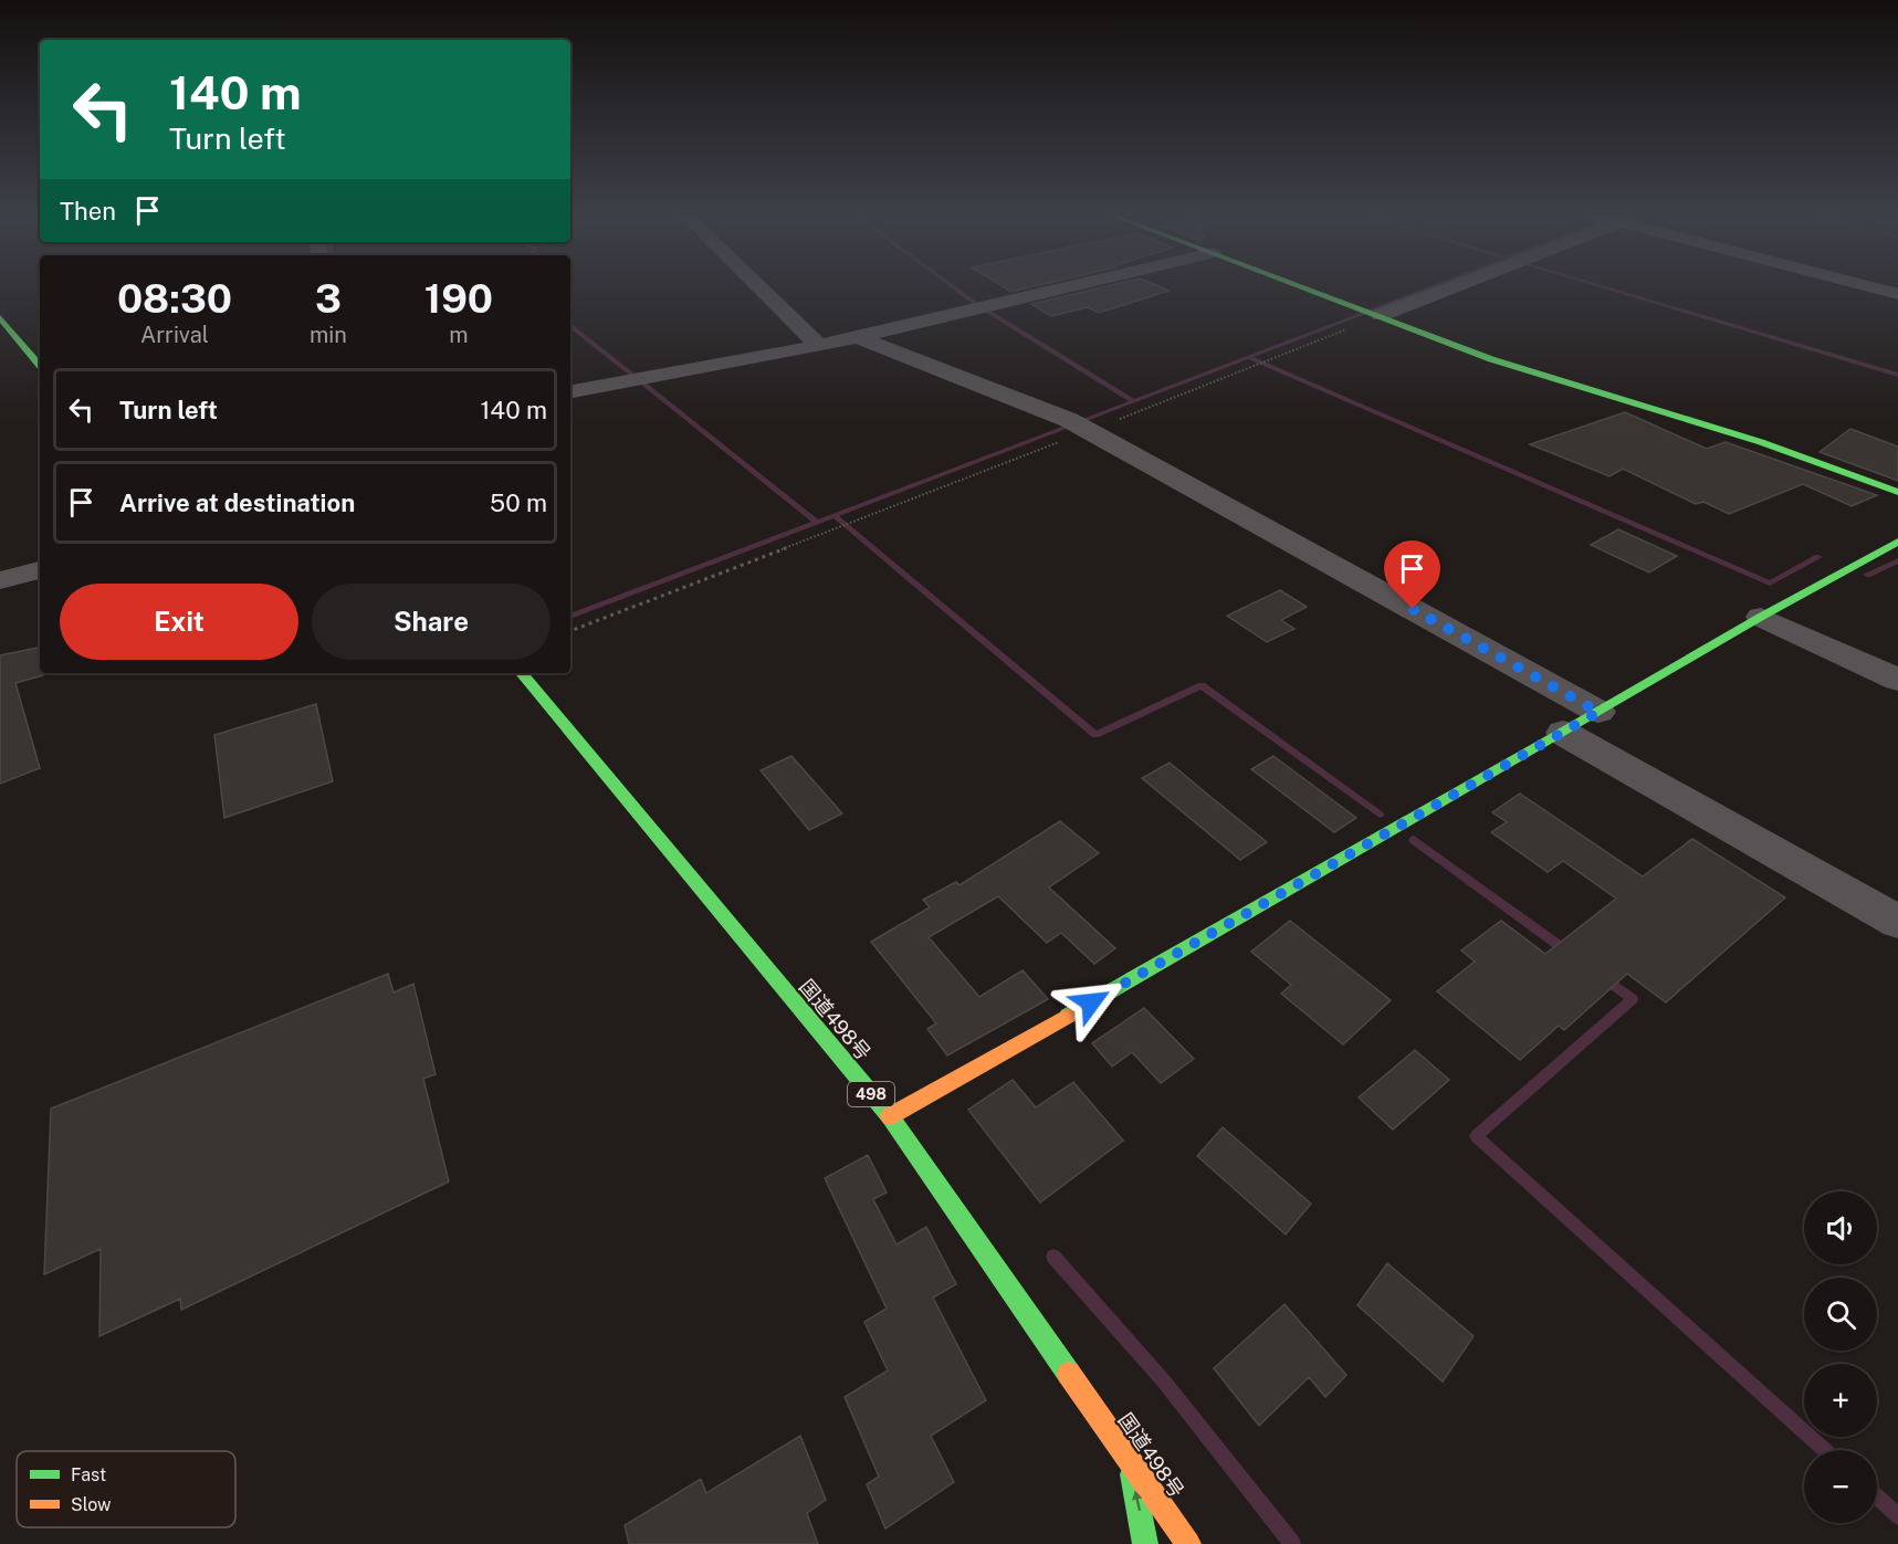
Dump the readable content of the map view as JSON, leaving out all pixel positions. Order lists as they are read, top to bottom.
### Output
{
  "streets": {
    "main road": ["国道498号", "498"]
  },
  "legend": ["Fast", "Slow"],
  "page": {
    "turn": ["140 m", "Turn left"],
    "then": "Then",
    "eta": [
      "08:30",
      "Arrival",
      "3",
      "min",
      "190",
      "m"
    ],
    "list": [
      {
        "name": "Turn left",
        "value": "140 m"
      },
      {
        "name": "Arrive at destination",
        "value": "50 m"
      }
    ],
    "buttons": ["Exit", "Share"],
    "map_buttons": ["+", "−"]
  }
}
